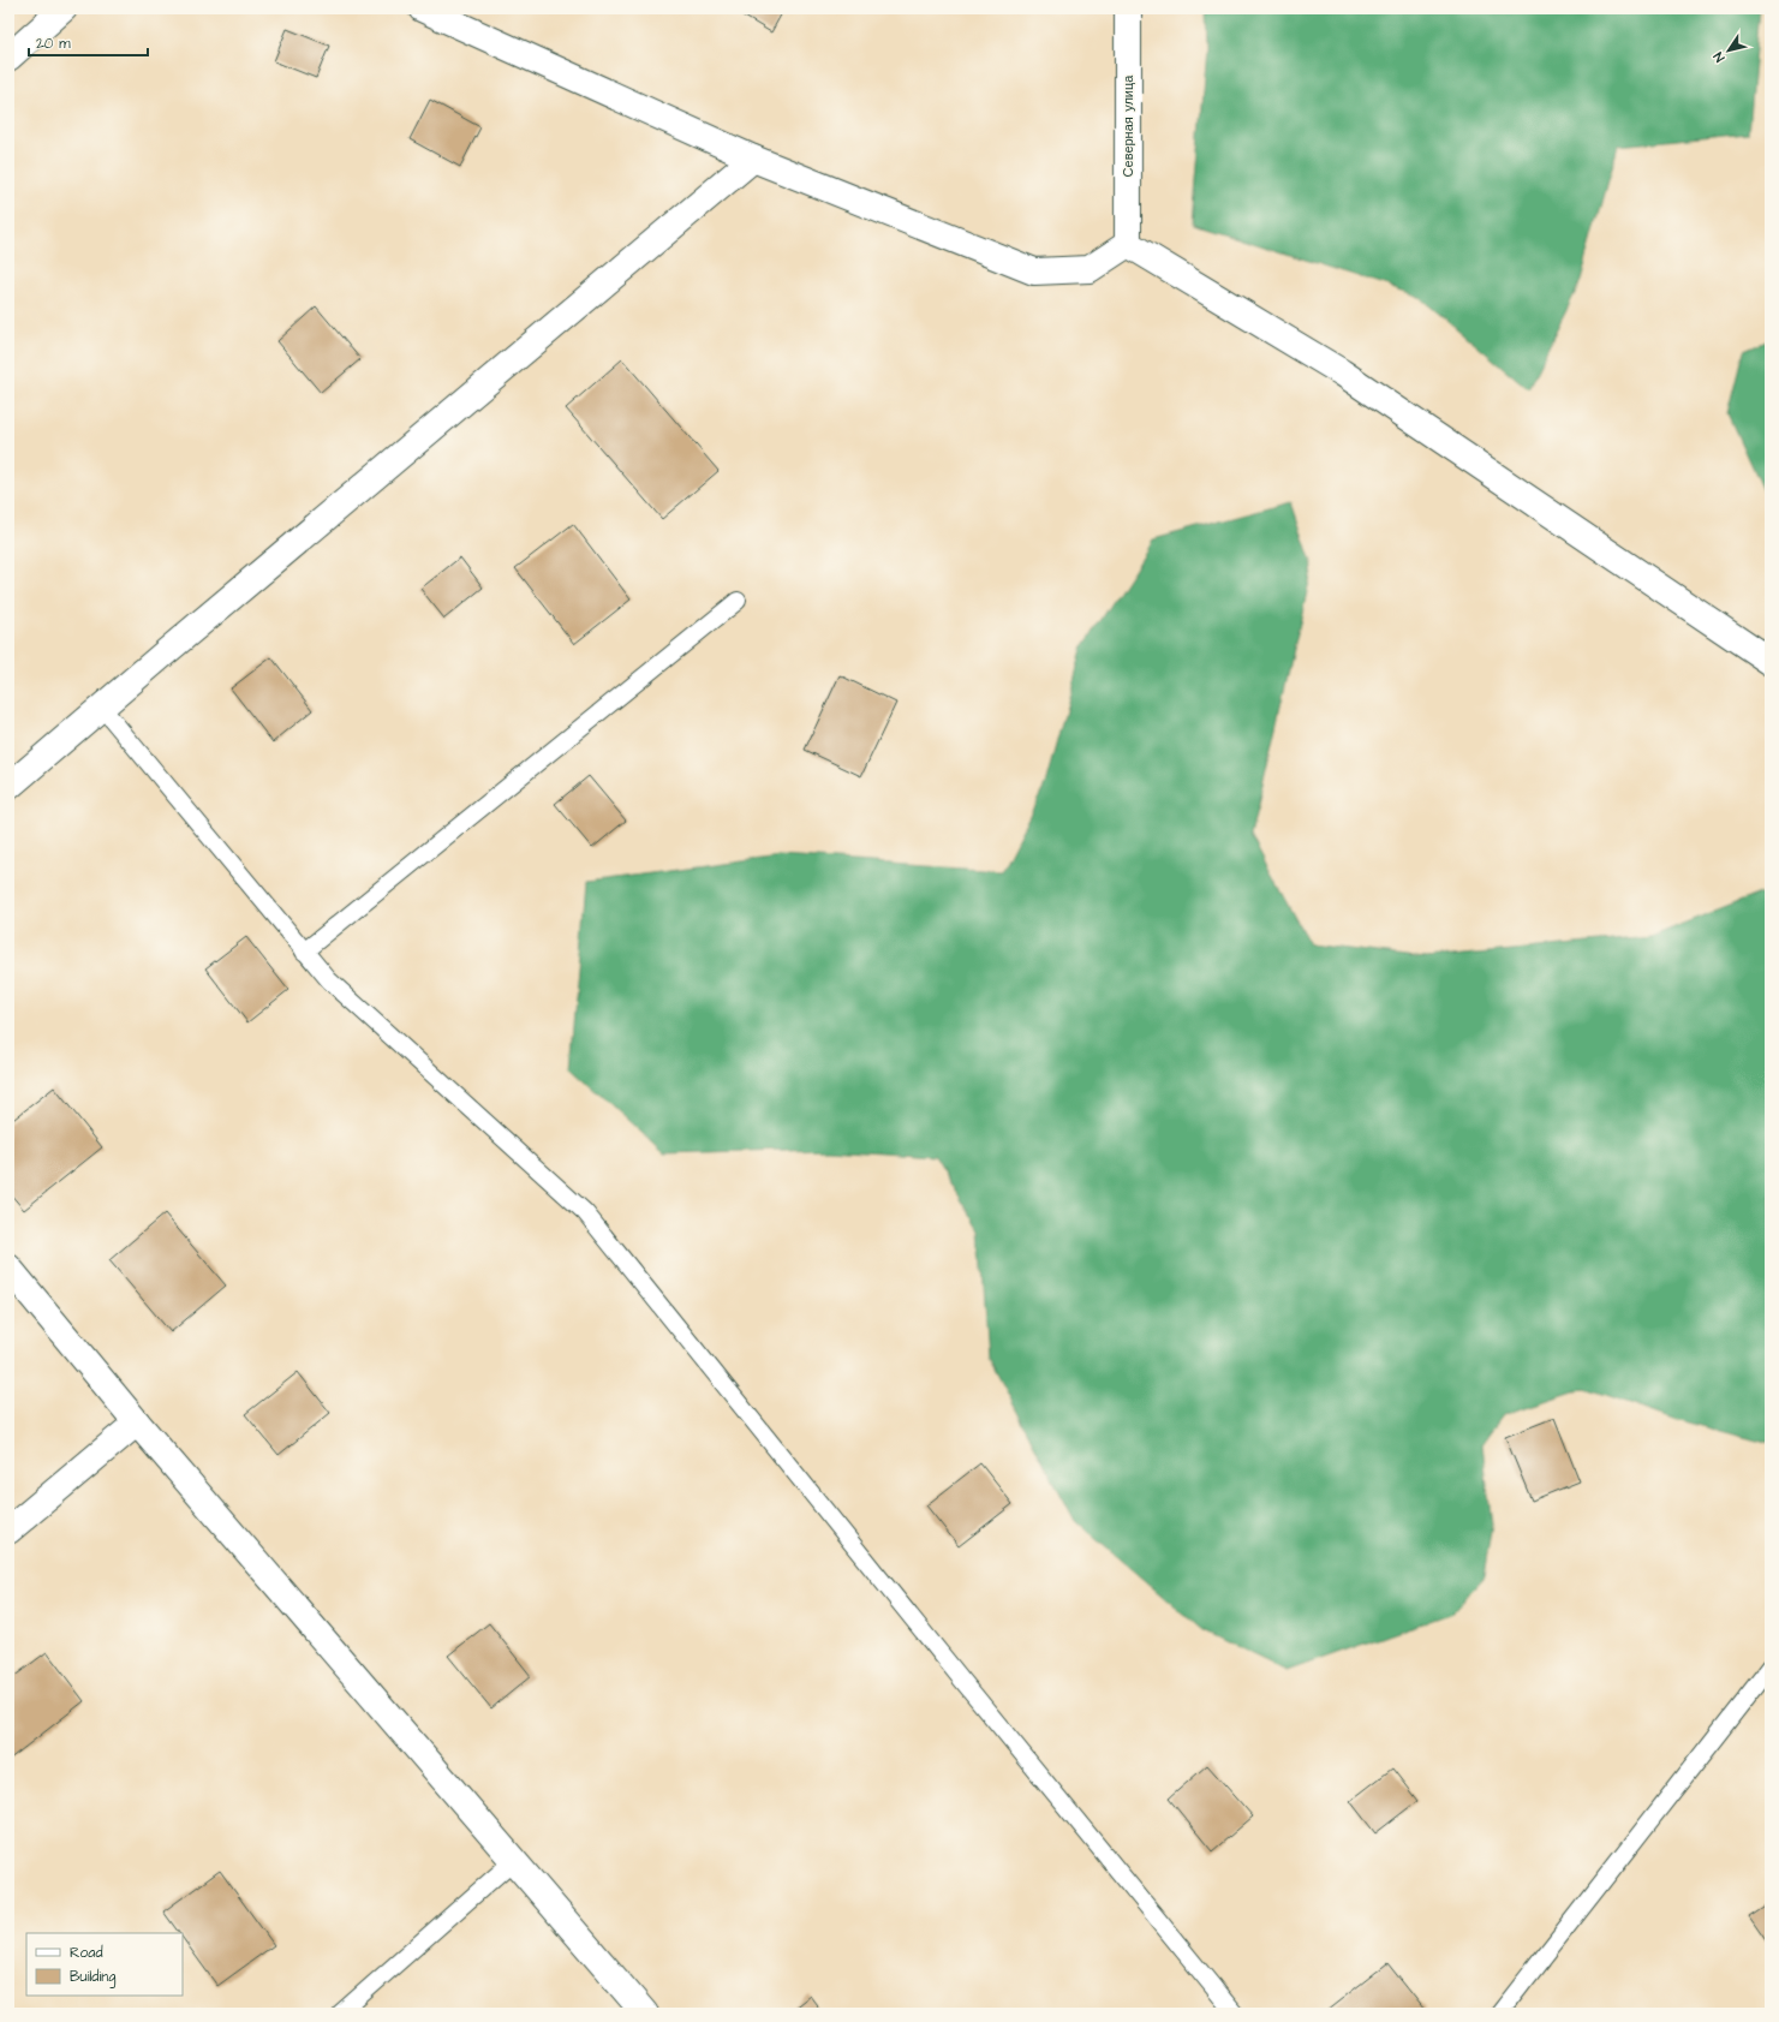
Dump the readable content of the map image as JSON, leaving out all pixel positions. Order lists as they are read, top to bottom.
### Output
{
  "streets": {
    "street": ["Северная улица"]
  },
  "legend": ["Road", "Building"],
  "scale_bar": "20 m",
  "north": "bottom left"
}
